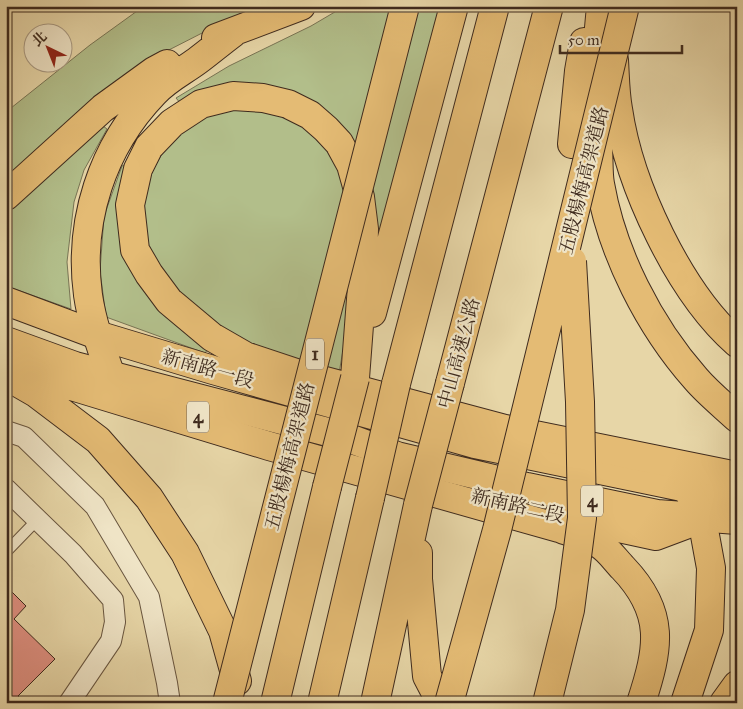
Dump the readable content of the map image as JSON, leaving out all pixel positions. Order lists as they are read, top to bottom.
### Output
{
  "streets": {
    "main road": [
      "五股楊梅高架道路",
      "中山高速公路",
      "1",
      "新南路一段",
      "4",
      "新南路二段"
    ]
  },
  "crossings": [
    ["新南路一段", "4"],
    ["新南路一段", "新南路二段"],
    ["4", "新南路二段"]
  ],
  "scale_bar": "50 m",
  "north": "top left"
}
